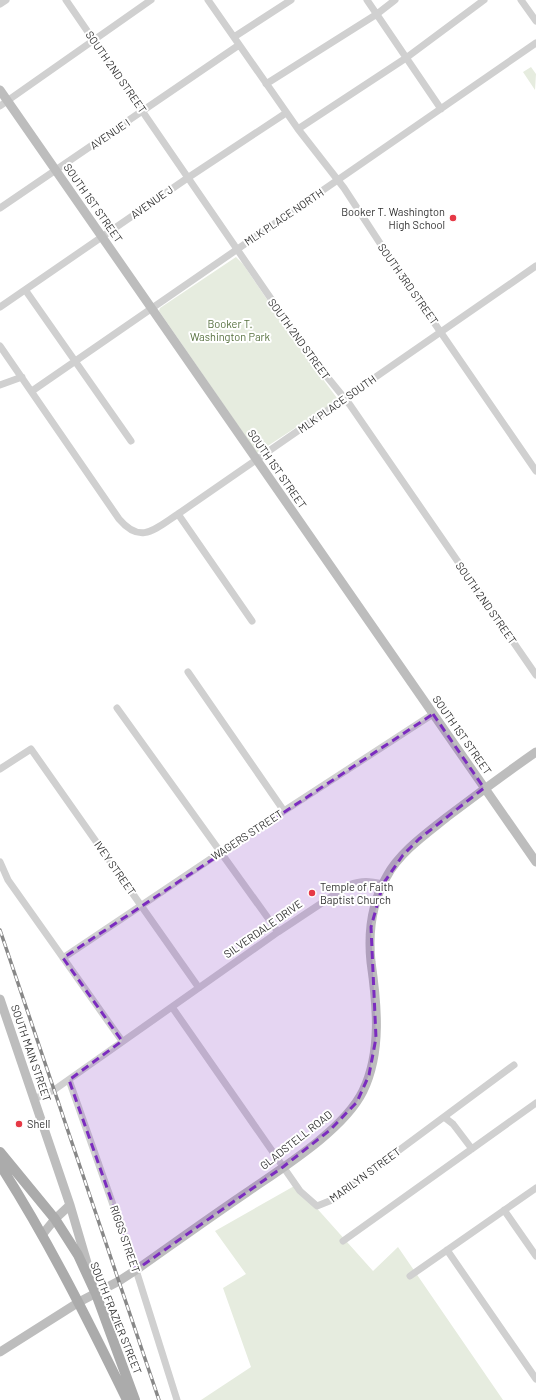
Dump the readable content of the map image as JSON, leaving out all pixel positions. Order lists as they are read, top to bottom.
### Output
{
  "streets": {
    "main road": ["SOUTH FRAZIER STREET"],
    "street": [
      "SOUTH 2ND STREET",
      "AVENUE I",
      "AVENUE J",
      "SOUTH 1ST STREET",
      "MLK PLACE NORTH",
      "SOUTH 3RD STREET",
      "MLK PLACE SOUTH",
      "WAGERS STREET",
      "IVEY STREET",
      "SILVERDALE DRIVE",
      "SOUTH MAIN STREET",
      "GLADSTELL ROAD",
      "MARILYN STREET",
      "RIGGS STREET"
    ]
  },
  "crossings": [
    ["SOUTH 2ND STREET", "AVENUE I"],
    ["SOUTH 2ND STREET", "AVENUE J"],
    ["SOUTH 2ND STREET", "MLK PLACE NORTH"],
    ["SOUTH 2ND STREET", "MLK PLACE SOUTH"],
    ["AVENUE I", "SOUTH 1ST STREET"],
    ["AVENUE I", "SOUTH 3RD STREET"],
    ["AVENUE J", "SOUTH 1ST STREET"],
    ["AVENUE J", "SOUTH 3RD STREET"],
    ["SOUTH 1ST STREET", "MLK PLACE NORTH"],
    ["SOUTH 1ST STREET", "MLK PLACE SOUTH"],
    ["SOUTH 1ST STREET", "WAGERS STREET"],
    ["MLK PLACE NORTH", "SOUTH 3RD STREET"],
    ["MLK PLACE NORTH", "MLK PLACE SOUTH"],
    ["SOUTH 3RD STREET", "MLK PLACE SOUTH"],
    ["WAGERS STREET", "IVEY STREET"],
    ["IVEY STREET", "SILVERDALE DRIVE"],
    ["SILVERDALE DRIVE", "SOUTH MAIN STREET"],
    ["SILVERDALE DRIVE", "GLADSTELL ROAD"],
    ["SILVERDALE DRIVE", "MARILYN STREET"],
    ["SILVERDALE DRIVE", "RIGGS STREET"],
    ["SOUTH MAIN STREET", "GLADSTELL ROAD"],
    ["SOUTH MAIN STREET", "SOUTH FRAZIER STREET"],
    ["GLADSTELL ROAD", "MARILYN STREET"],
    ["GLADSTELL ROAD", "RIGGS STREET"],
    ["GLADSTELL ROAD", "SOUTH FRAZIER STREET"]
  ],
  "parks": ["Booker T. Washington Park"],
  "places": ["Booker T. Washington High School", "Temple of Faith Baptist Church", "Shell"]
}
